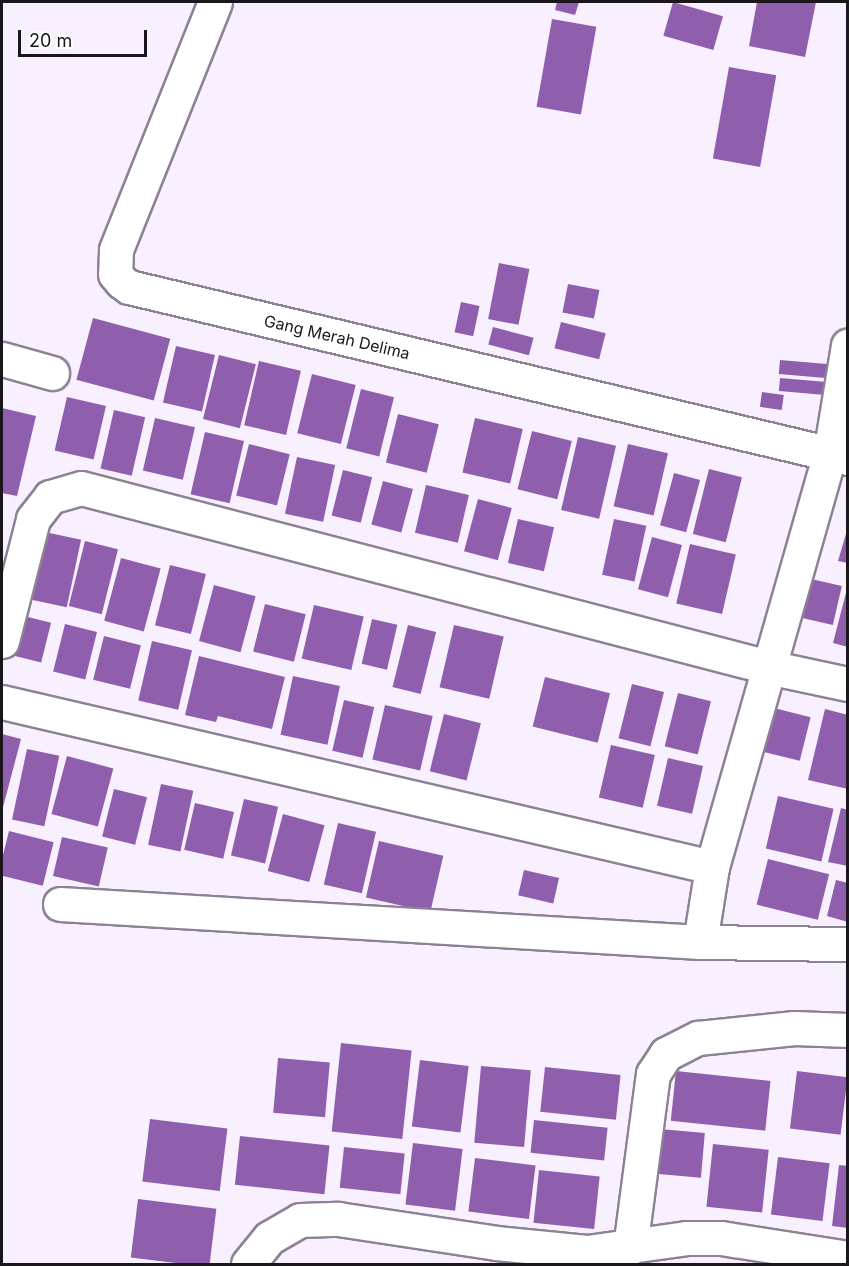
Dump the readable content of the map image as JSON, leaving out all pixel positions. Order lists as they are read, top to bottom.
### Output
{
  "streets": {
    "street": ["Gang Merah Delima"]
  },
  "scale_bar": "20 m"
}
